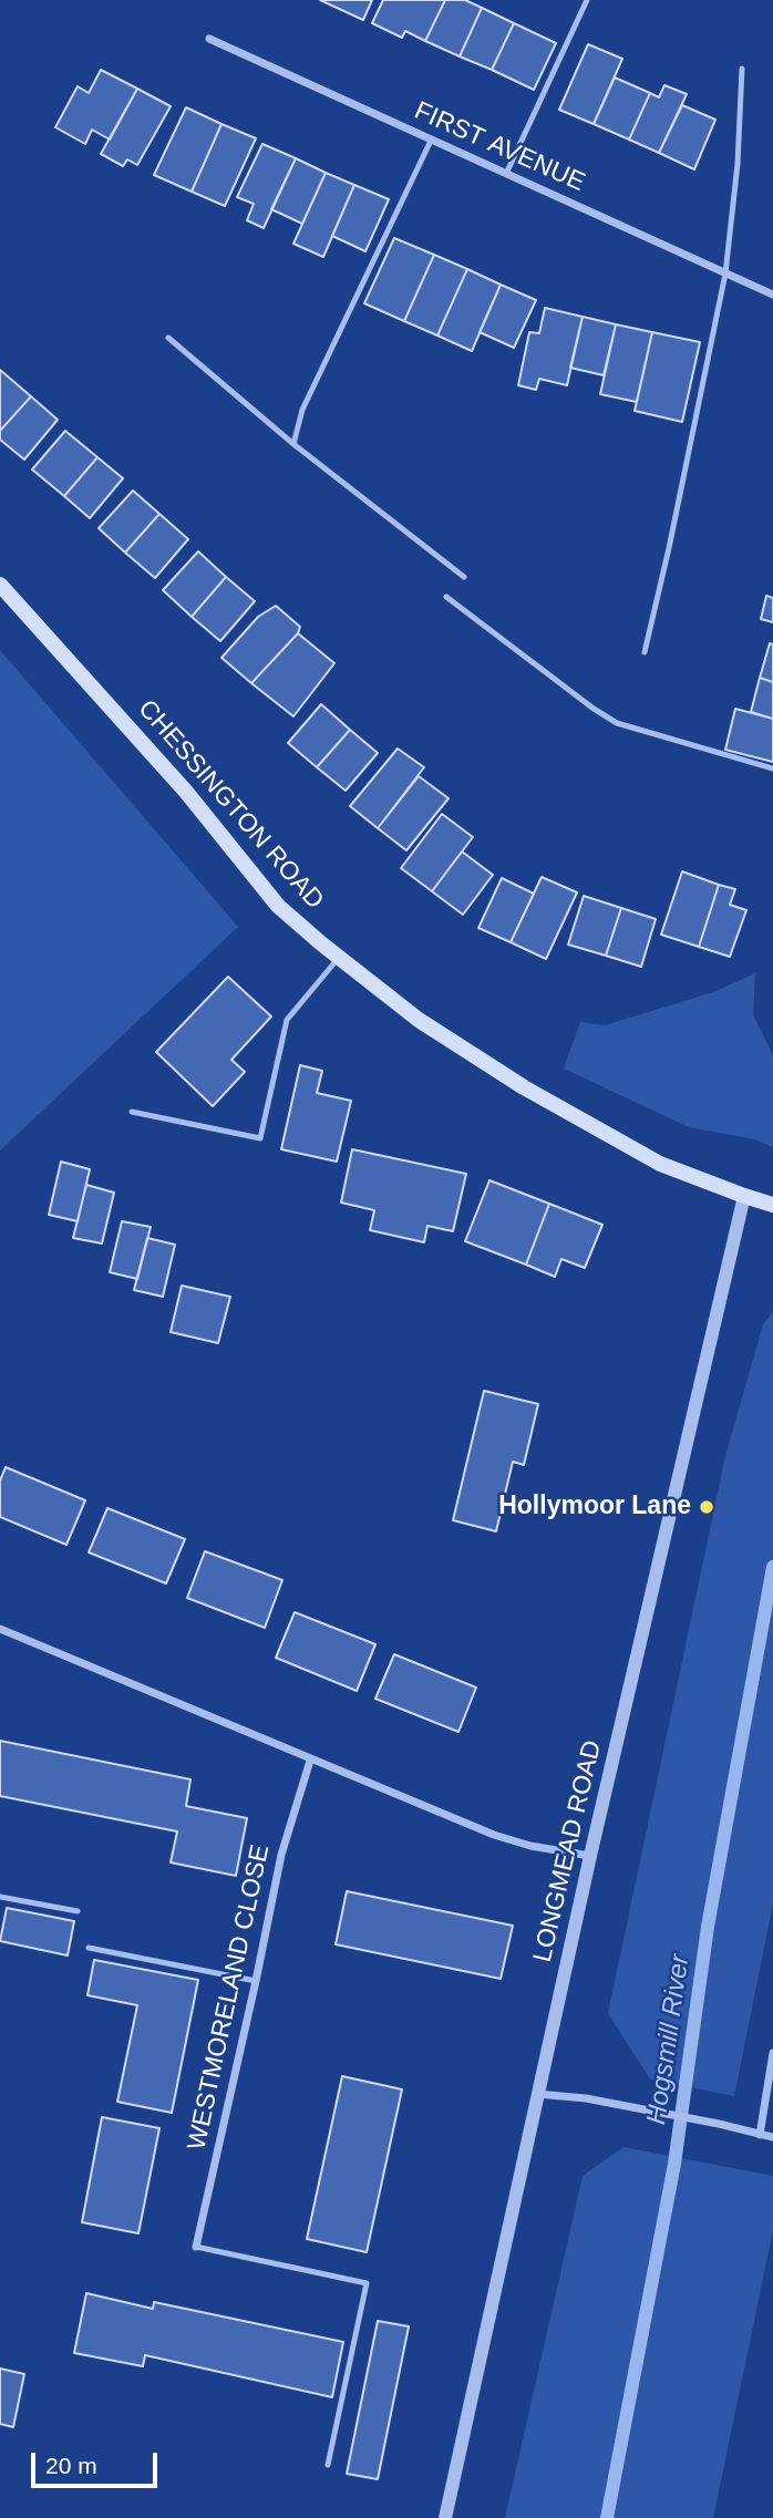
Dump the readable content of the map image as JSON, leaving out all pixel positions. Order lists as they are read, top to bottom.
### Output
{
  "streets": {
    "main road": ["CHESSINGTON ROAD"],
    "street": ["FIRST AVENUE", "LONGMEAD ROAD", "WESTMORELAND CLOSE"]
  },
  "crossings": [
    ["CHESSINGTON ROAD", "LONGMEAD ROAD"]
  ],
  "water": ["Hogsmill River"],
  "places": ["Hollymoor Lane"],
  "scale_bar": "20 m"
}
